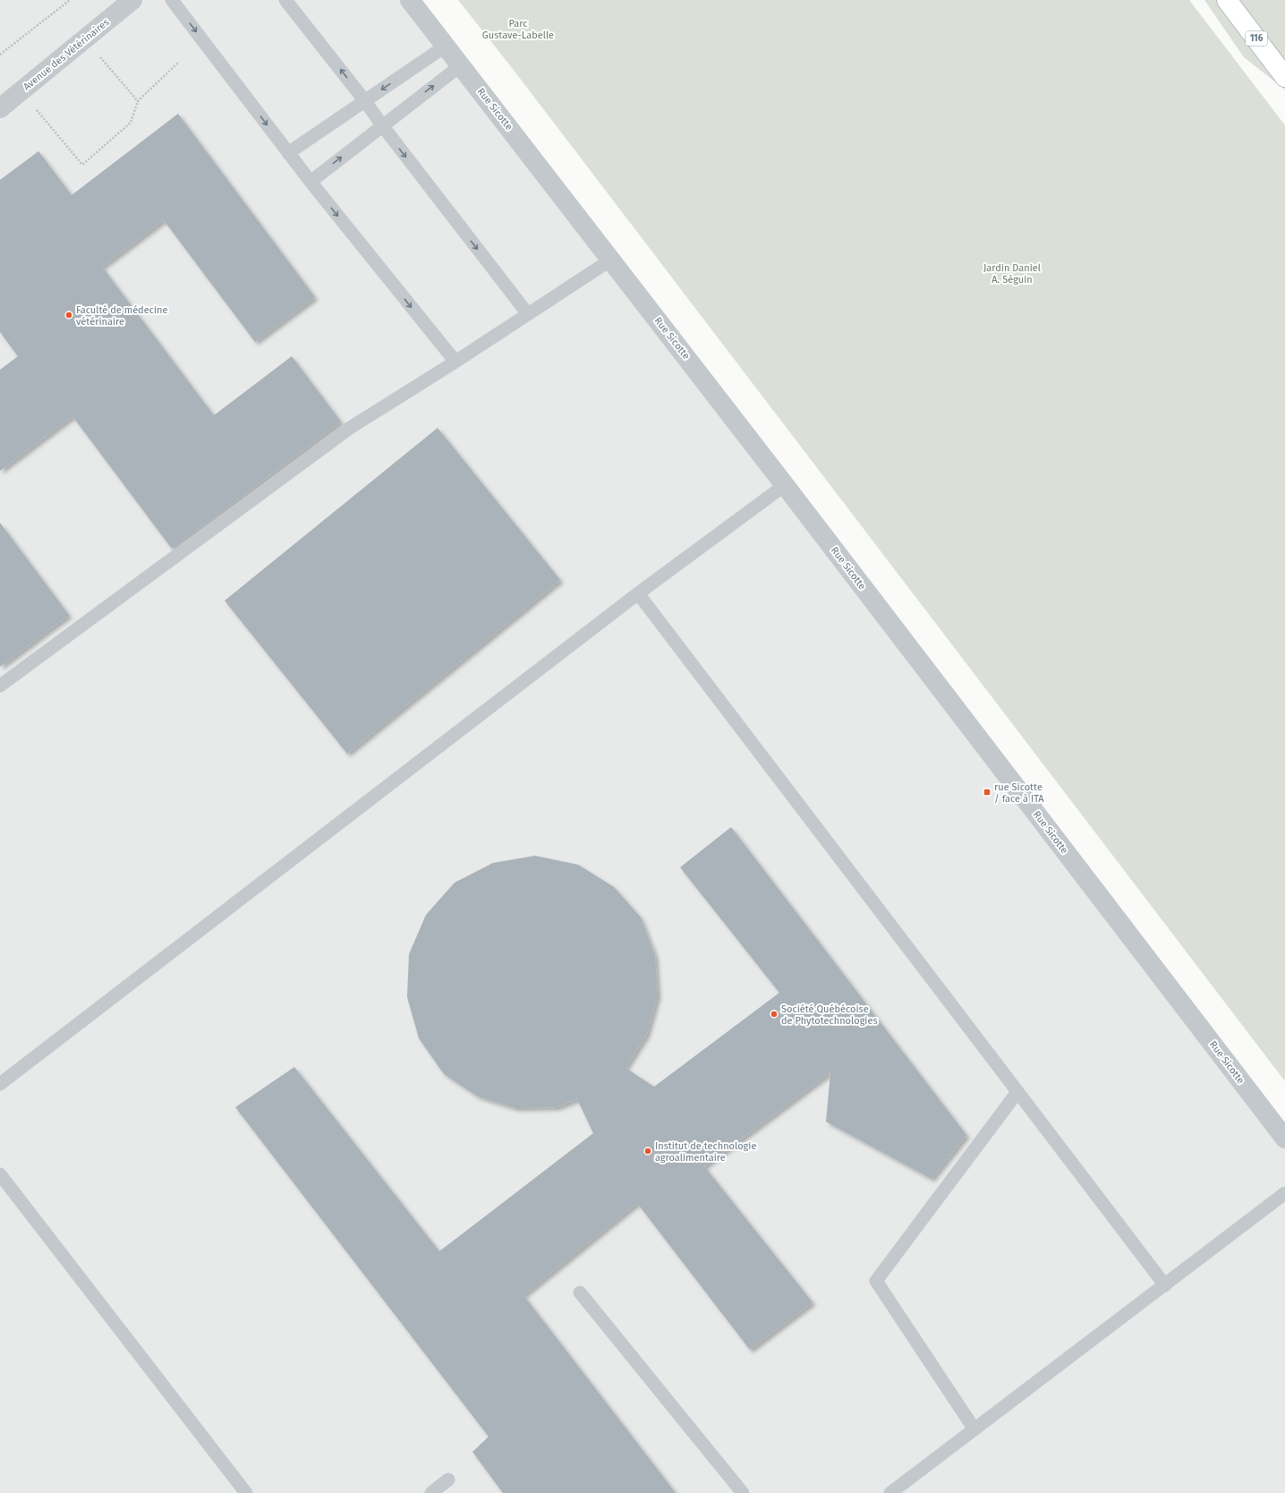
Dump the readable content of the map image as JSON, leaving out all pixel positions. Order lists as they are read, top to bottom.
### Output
{
  "streets": {
    "main road": ["116"],
    "street": ["Avenue des Vétérinaires", "Rue Sicotte"]
  },
  "parks": ["Parc Gustave-Labelle", "Jardin Daniel A. Séguin"],
  "places": {
    "other": ["Faculté de médecine vétérinaire", "Société Québécoise de Phytotechnologies", "Institut de technologie agroalimentaire"],
    "transit": ["rue Sicotte / face à ITA"]
  }
}
